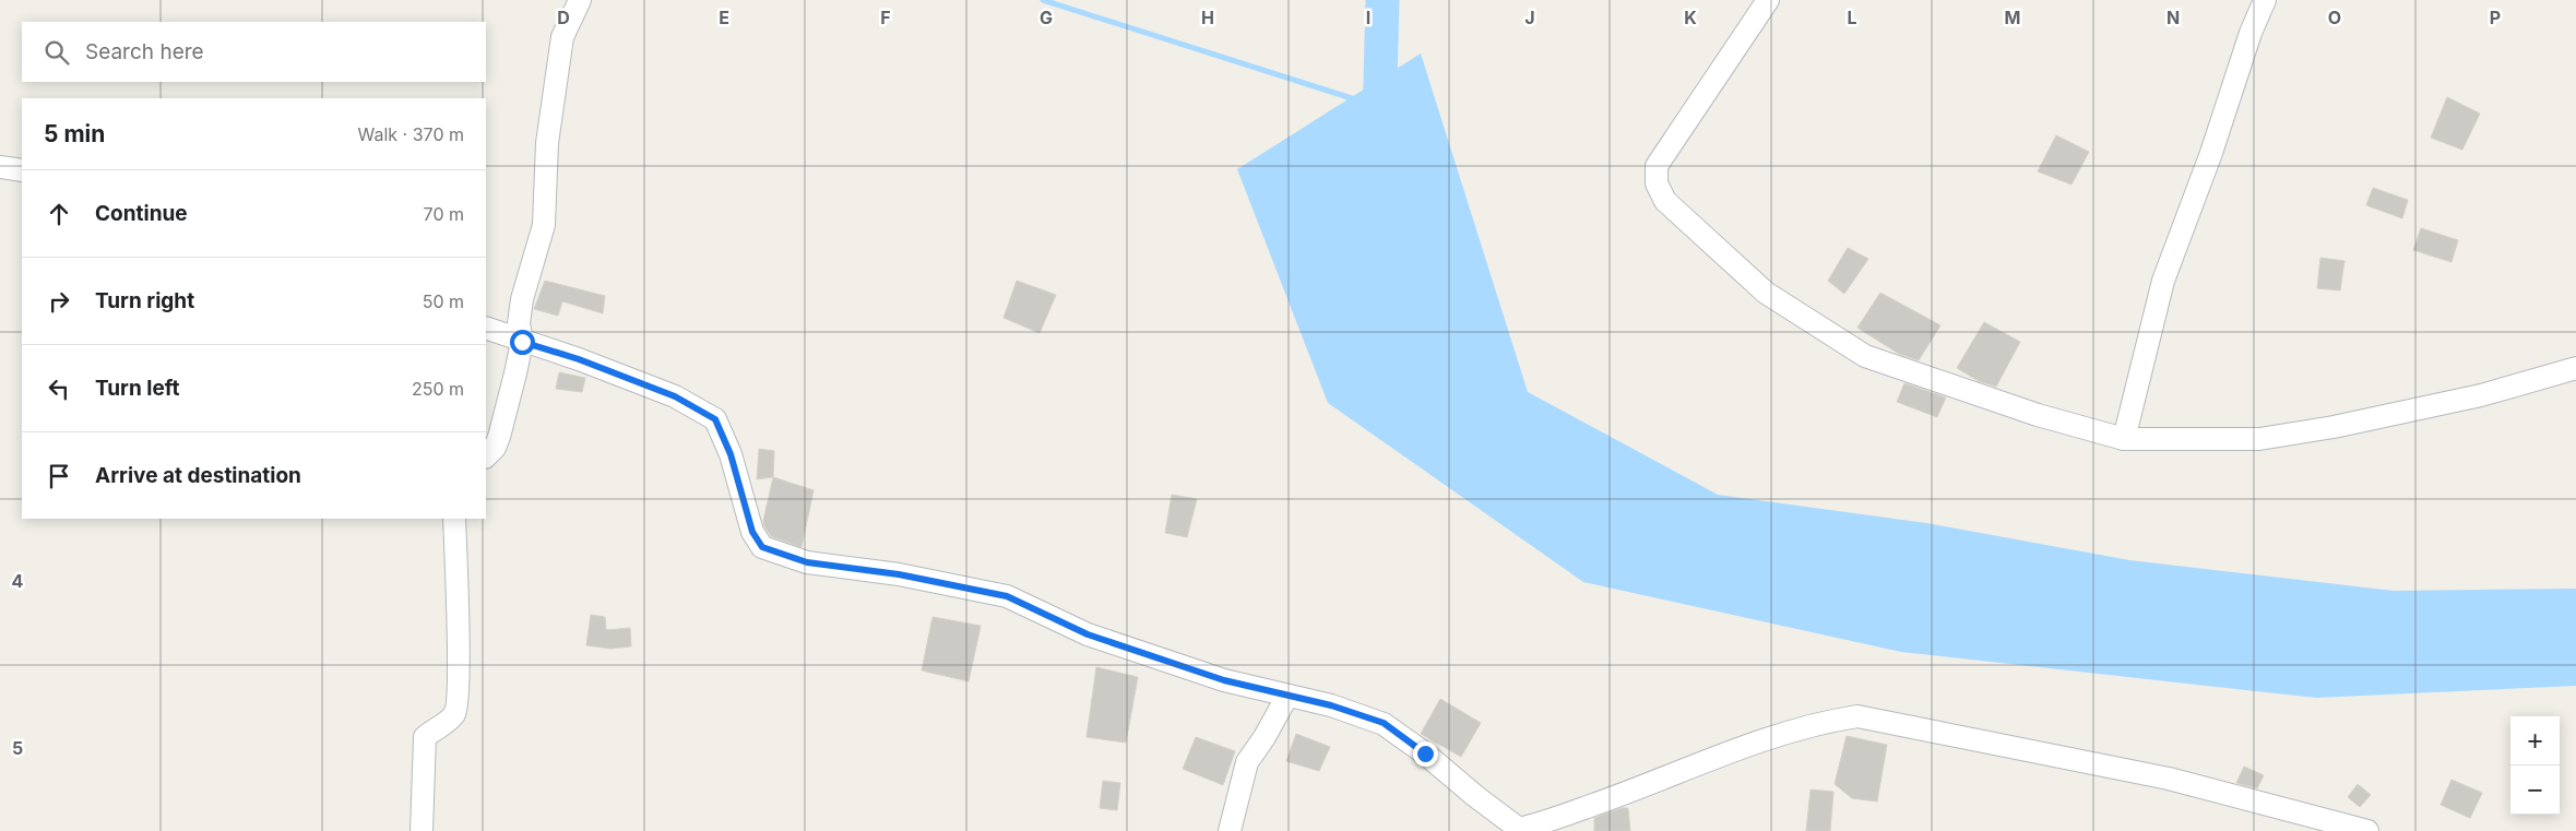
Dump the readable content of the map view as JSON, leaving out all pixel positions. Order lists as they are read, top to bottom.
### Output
{
  "page": {
    "search": "Search here",
    "heading": ["5 min", "Walk · 370 m"],
    "list": [
      ["Continue", "70 m"],
      ["Turn right", "50 m"],
      ["Turn left", "250 m"],
      "Arrive at destination"
    ],
    "map_buttons": ["+", "−"]
  },
  "grid": {
    "columns": [
      "D",
      "E",
      "F",
      "G",
      "H",
      "I",
      "J",
      "K",
      "L",
      "M",
      "N",
      "O",
      "P"
    ],
    "rows": ["4", "5"]
  }
}
